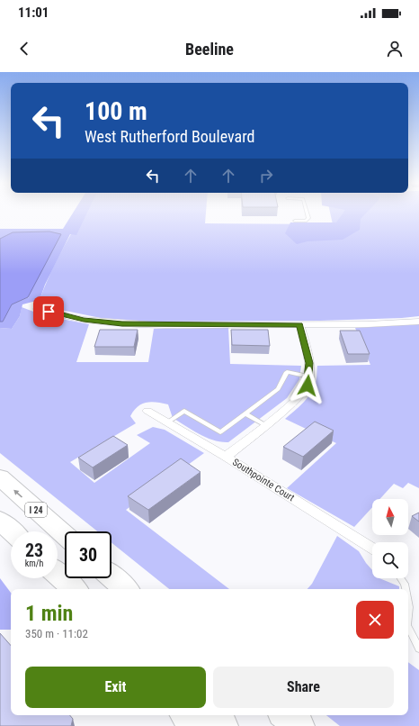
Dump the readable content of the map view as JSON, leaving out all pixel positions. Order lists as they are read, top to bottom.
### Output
{
  "streets": {
    "highway": ["I 24"],
    "street": ["Southpointe Court"]
  },
  "north": "top",
  "page": {
    "status": "11:01",
    "header": "Beeline",
    "turn": ["100 m", "West Rutherford Boulevard"],
    "speed": "23 km/h",
    "limit": "30",
    "heading": ["1 min", "350 m · 11:02"],
    "buttons": ["Exit", "Share"]
  }
}
